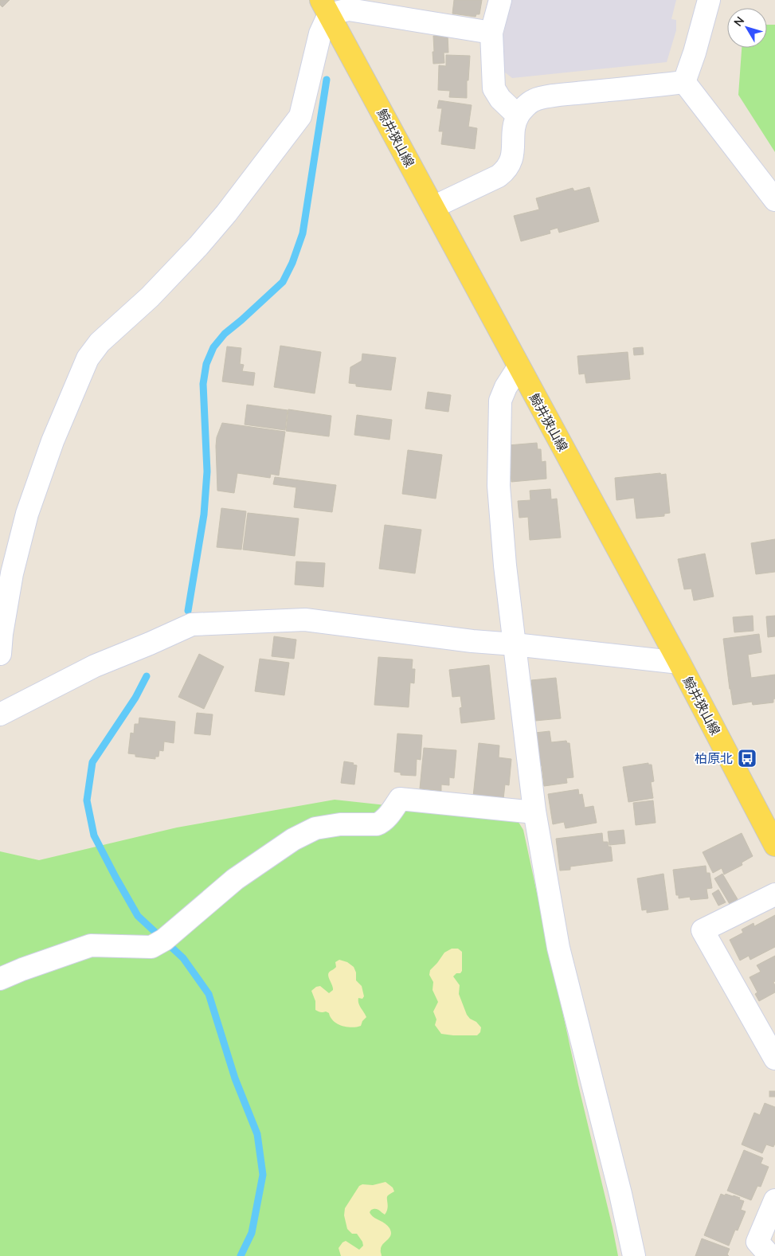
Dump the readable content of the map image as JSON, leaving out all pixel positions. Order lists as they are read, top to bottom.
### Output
{
  "streets": {
    "main road": ["鯨井狭山線"]
  },
  "places": {
    "bus stop": ["柏原北"]
  },
  "north": "top left"
}
